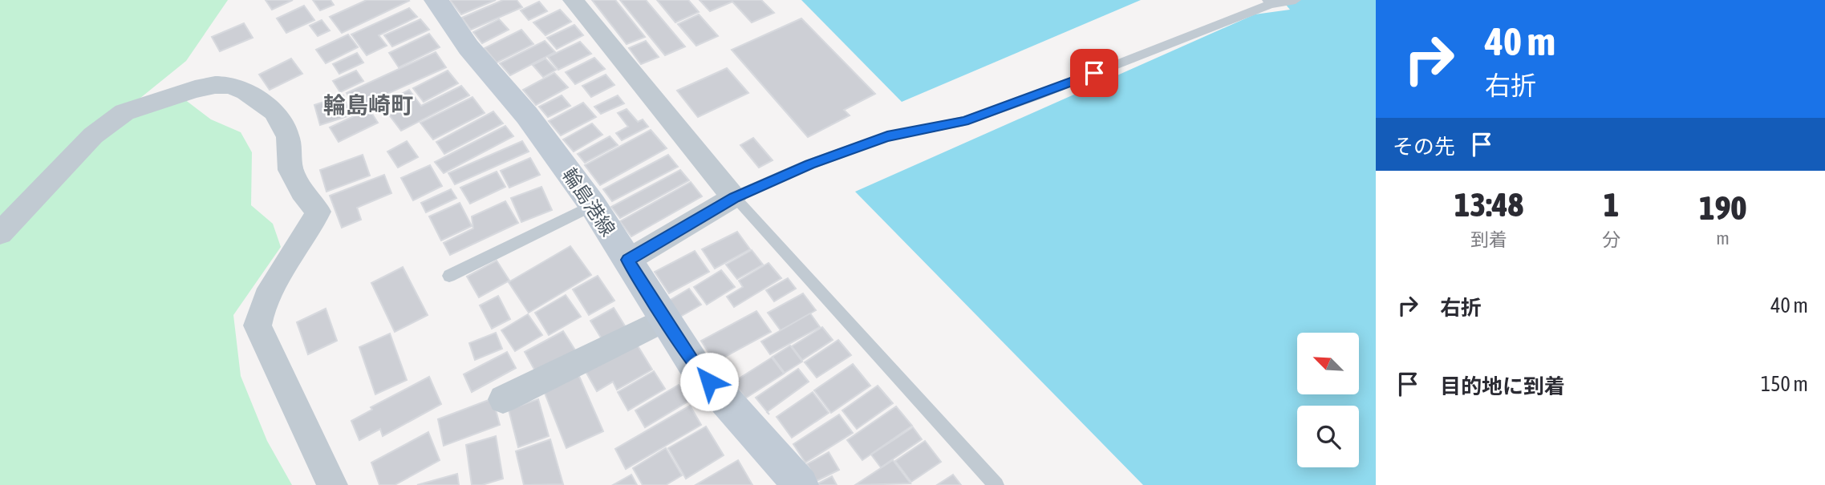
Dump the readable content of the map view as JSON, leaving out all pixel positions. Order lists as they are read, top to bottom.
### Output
{
  "streets": {
    "main road": ["輪島港線"]
  },
  "districts": ["輪島崎町"],
  "north": "top left",
  "page": {
    "turn": ["40 m", "右折"],
    "then": "その先",
    "eta": [
      "13:48",
      "到着",
      "1",
      "分",
      "190",
      "m"
    ],
    "list": [
      {
        "name": "右折",
        "value": "40 m"
      },
      {
        "name": "目的地に到着",
        "value": "150 m"
      }
    ]
  }
}
